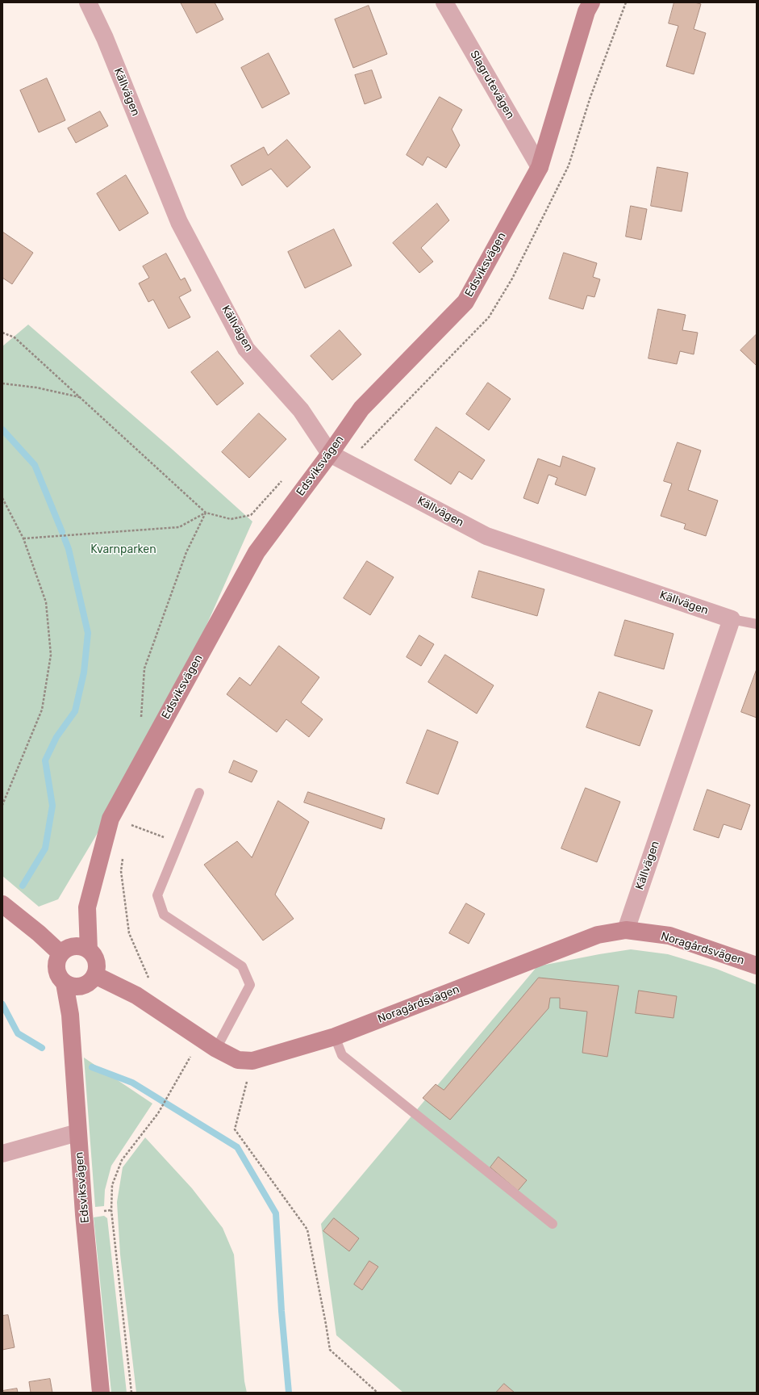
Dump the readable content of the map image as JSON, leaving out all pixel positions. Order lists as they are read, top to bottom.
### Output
{
  "streets": {
    "street": [
      "Slagrutevägen",
      "Källvägen",
      "Edsviksvägen",
      "Noragårdsvägen"
    ]
  },
  "crossings": [
    ["Slagrutevägen", "Edsviksvägen"],
    ["Källvägen", "Edsviksvägen"],
    ["Källvägen", "Noragårdsvägen"],
    ["Edsviksvägen", "Noragårdsvägen"]
  ],
  "parks": ["Kvarnparken"]
}
